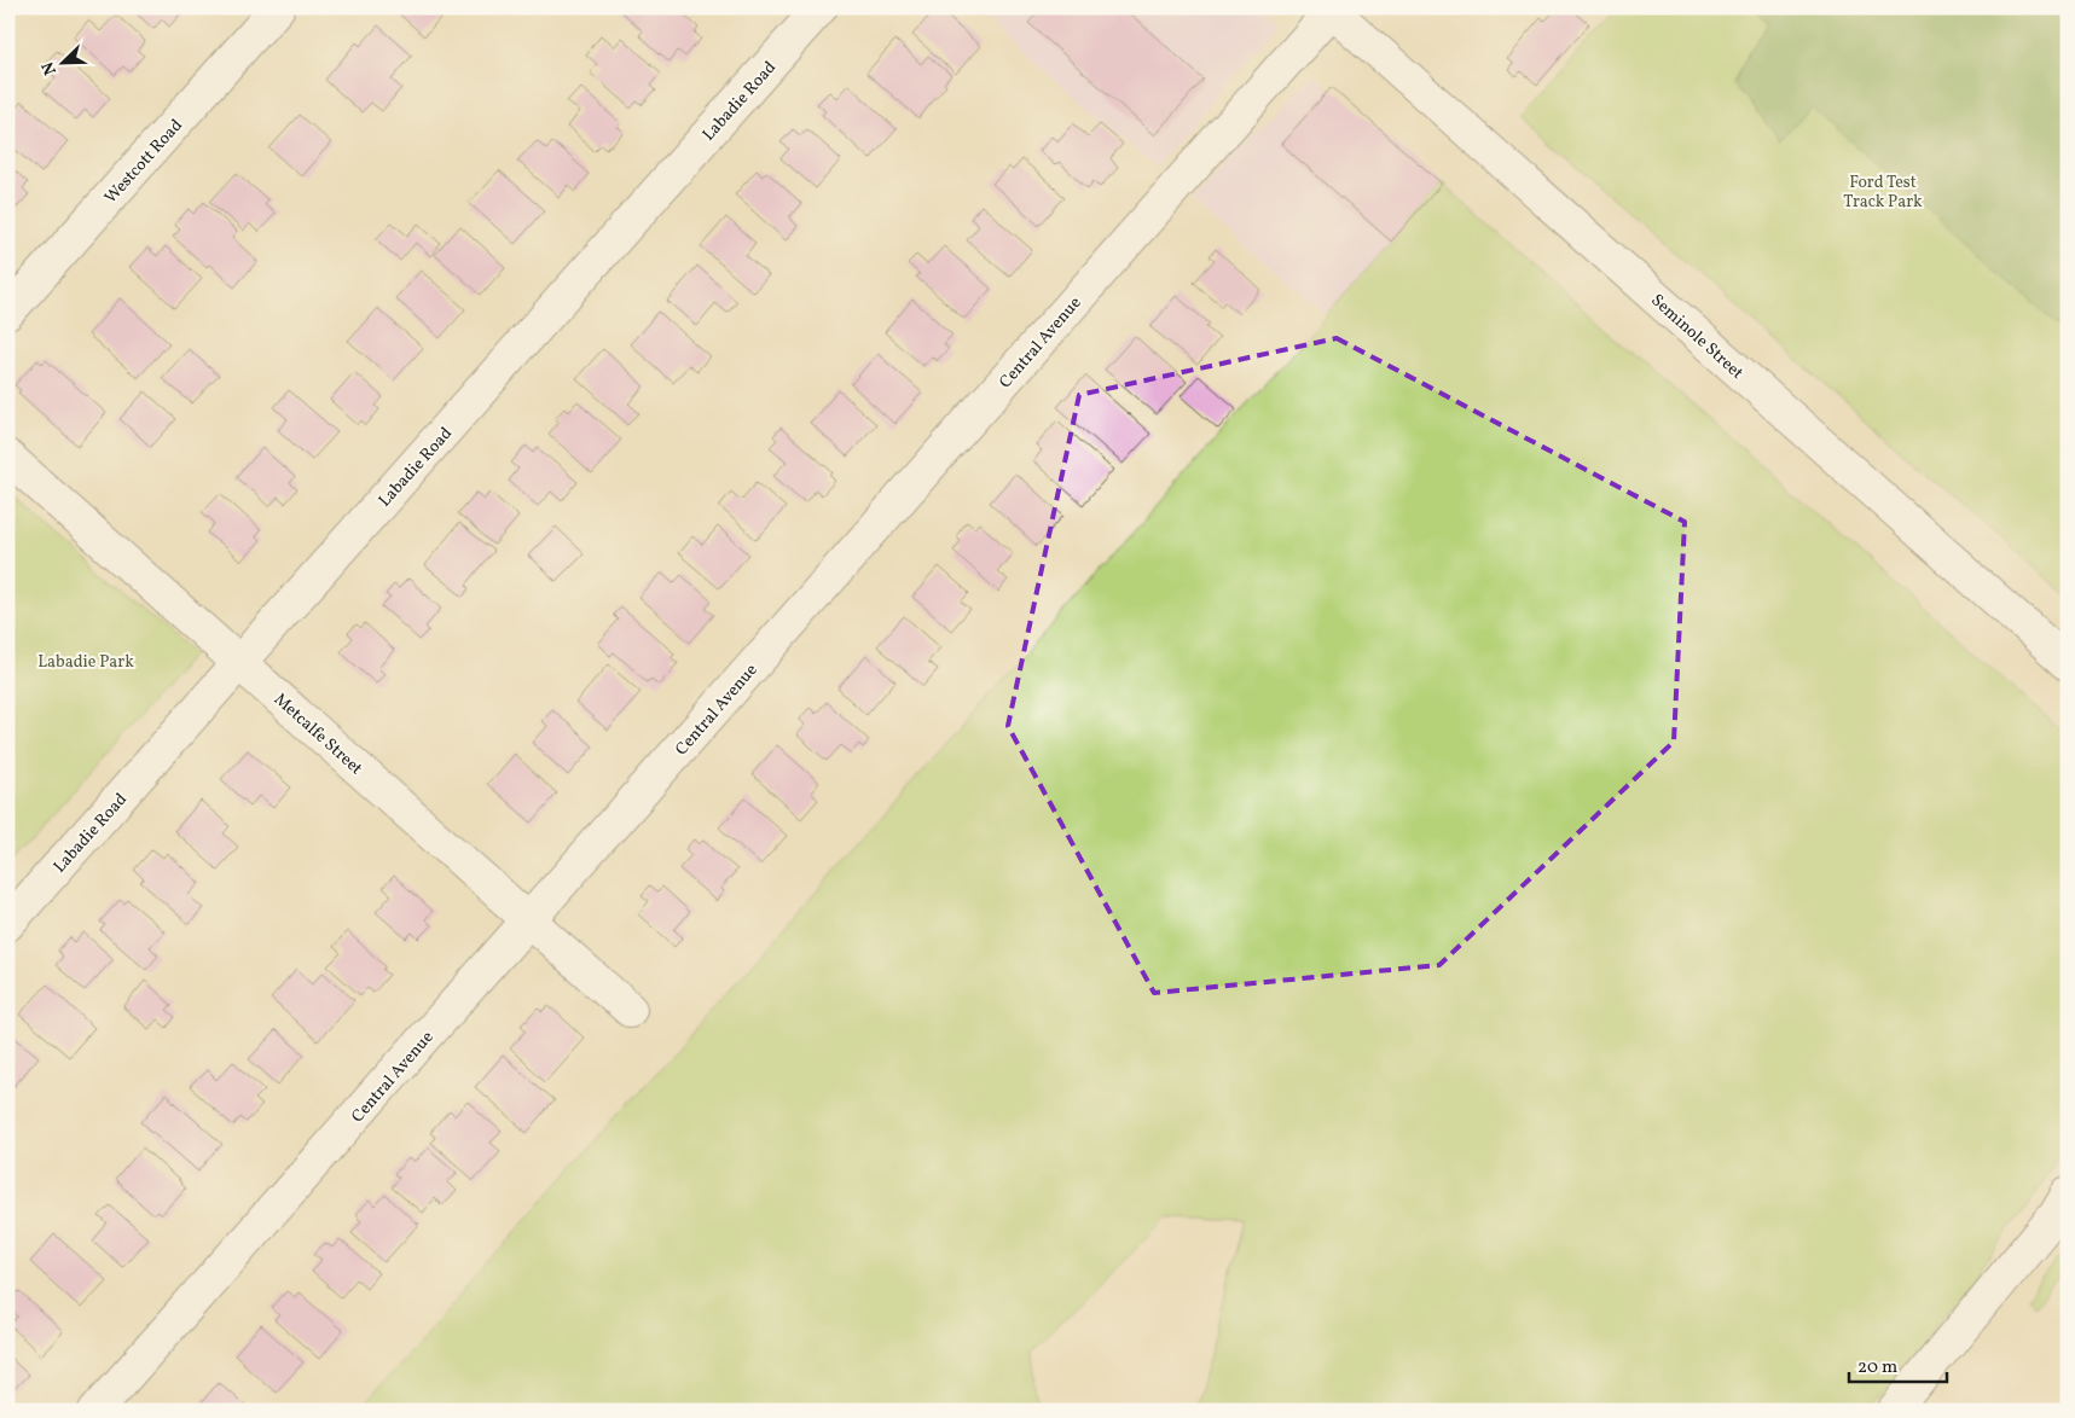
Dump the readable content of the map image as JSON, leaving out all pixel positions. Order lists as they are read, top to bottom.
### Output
{
  "streets": {
    "street": [
      "Labadie Road",
      "Westcott Road",
      "Seminole Street",
      "Central Avenue",
      "Metcalfe Street"
    ]
  },
  "crossings": [
    ["Labadie Road", "Metcalfe Street"],
    ["Seminole Street", "Central Avenue"],
    ["Central Avenue", "Metcalfe Street"]
  ],
  "parks": ["Ford Test Track Park", "Labadie Park"],
  "scale_bar": "20 m",
  "north": "bottom left"
}
